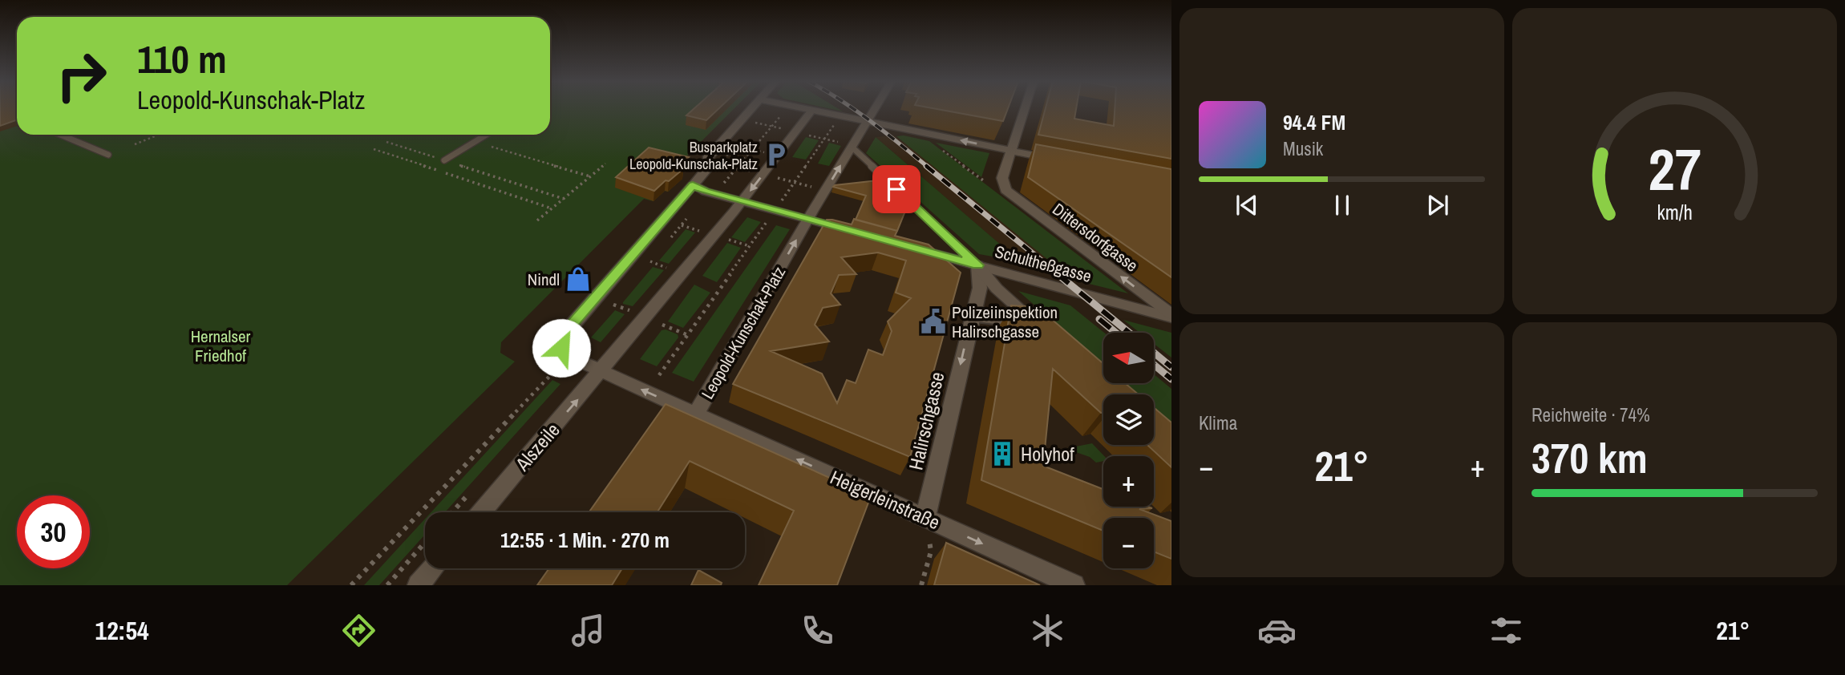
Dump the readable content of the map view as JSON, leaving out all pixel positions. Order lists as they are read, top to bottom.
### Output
{
  "streets": {
    "street": [
      "Dittersdorfgasse",
      "Schultheßgasse",
      "Leopold-Kunschak-Platz",
      "Halirschgasse",
      "Alszeile",
      "Heigerleinstraße"
    ]
  },
  "crossings": [
    ["Dittersdorfgasse", "Schultheßgasse"],
    ["Schultheßgasse", "Halirschgasse"],
    ["Leopold-Kunschak-Platz", "Alszeile"],
    ["Leopold-Kunschak-Platz", "Heigerleinstraße"],
    ["Halirschgasse", "Heigerleinstraße"]
  ],
  "one_way": ["Halirschgasse", "Alszeile"],
  "parks": ["Hernalser Friedhof"],
  "places": {
    "parking": ["Busparkplatz Leopold-Kunschak-Platz"],
    "shop": ["Nindl"],
    "public building": ["Polizeiinspektion Halirschgasse"],
    "building": ["Holyhof"]
  },
  "north": "left",
  "page": {
    "turn": ["110 m", "Leopold-Kunschak-Platz"],
    "song": ["94.4 FM", "Musik"],
    "tile": [
      "Klima",
      ["Reichweite · 74%", "370 km"]
    ],
    "map_buttons": ["+", "−"],
    "heat": ["−", "21°", "+"],
    "limit": "30",
    "trip": "12:55 · 1 Min. · 270 m",
    "tabs": ["12:54", "21°"],
    "gauge": ["27", "km/h"]
  }
}
